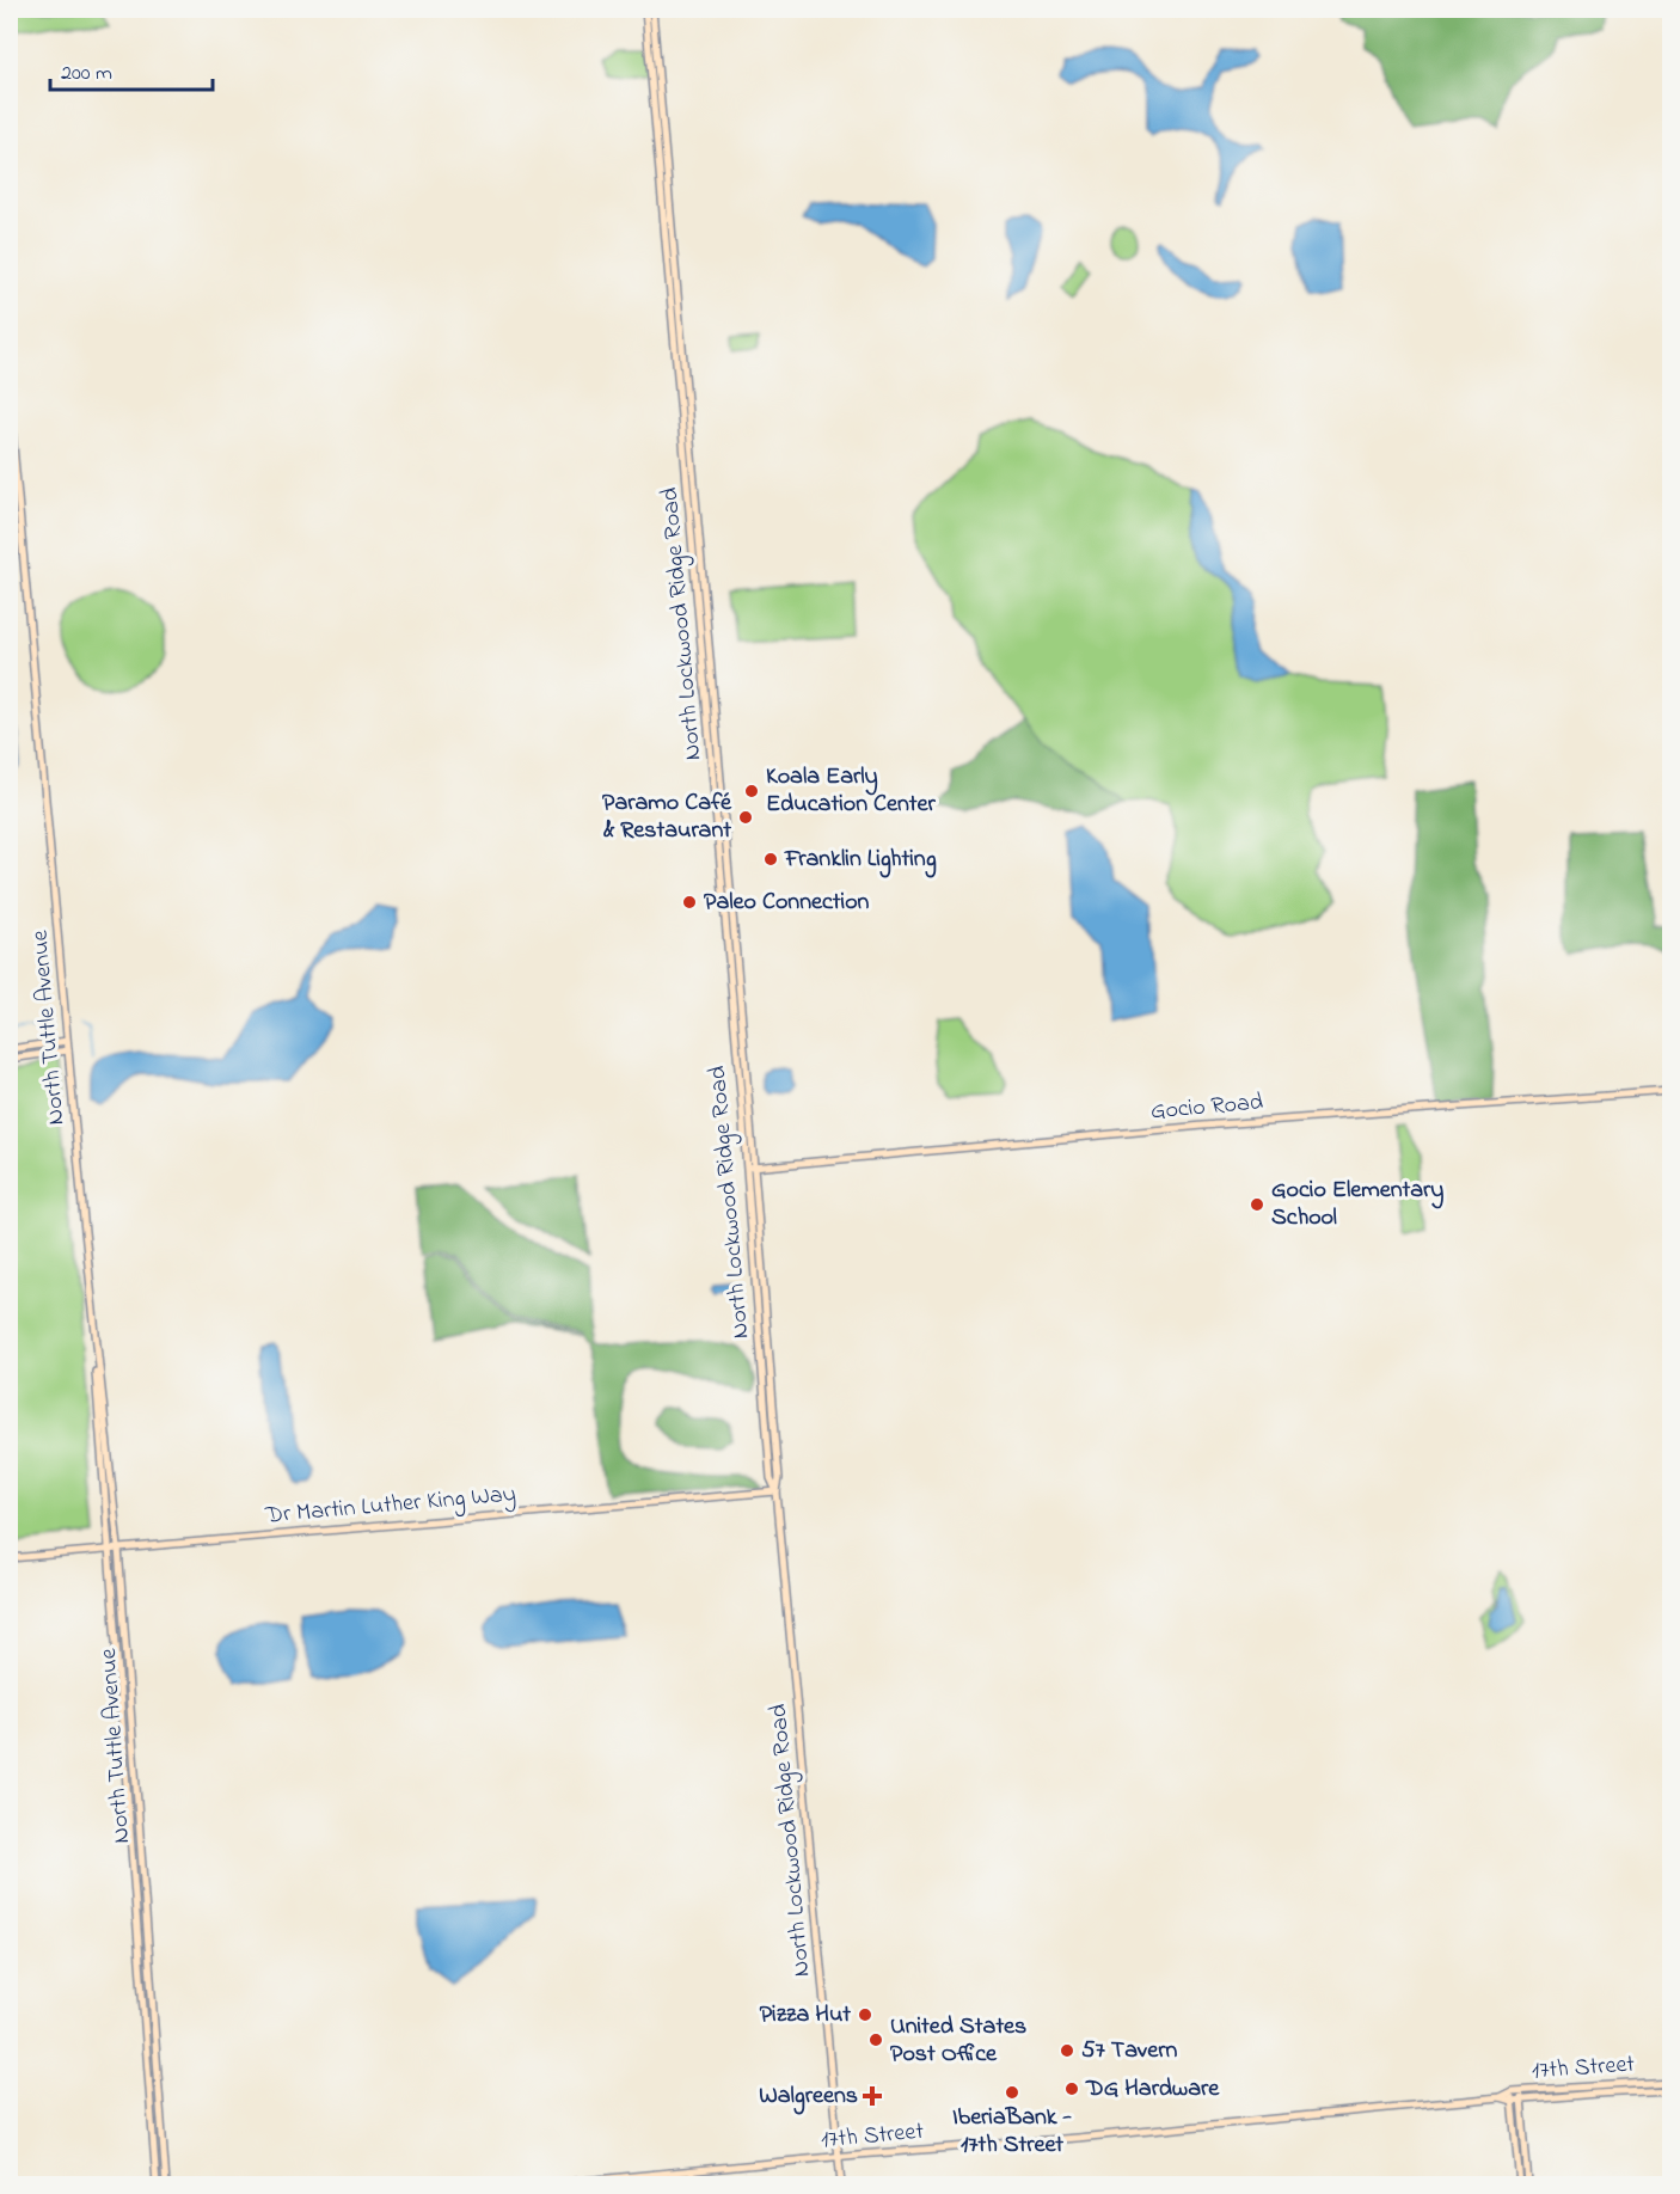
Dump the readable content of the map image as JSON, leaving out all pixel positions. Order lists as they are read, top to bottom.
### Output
{
  "streets": {
    "main road": [
      "North Lockwood Ridge Road",
      "North Tuttle Avenue",
      "Gocio Road",
      "Dr Martin Luther King Way",
      "17th Street"
    ]
  },
  "crossings": [
    ["North Lockwood Ridge Road", "Gocio Road"],
    ["North Lockwood Ridge Road", "Dr Martin Luther King Way"],
    ["North Lockwood Ridge Road", "17th Street"],
    ["North Tuttle Avenue", "Dr Martin Luther King Way"]
  ],
  "places": {
    "other": [
      "Koala Early Education Center",
      "Paramo Café & Restaurant",
      "Franklin Lighting",
      "Paleo Connection",
      "Gocio Elementary School",
      "Pizza Hut",
      "United States Post Office",
      "57 Tavern",
      "DG Hardware",
      "IberiaBank - 17th Street"
    ],
    "health": ["Walgreens"]
  },
  "scale_bar": "200 m"
}
